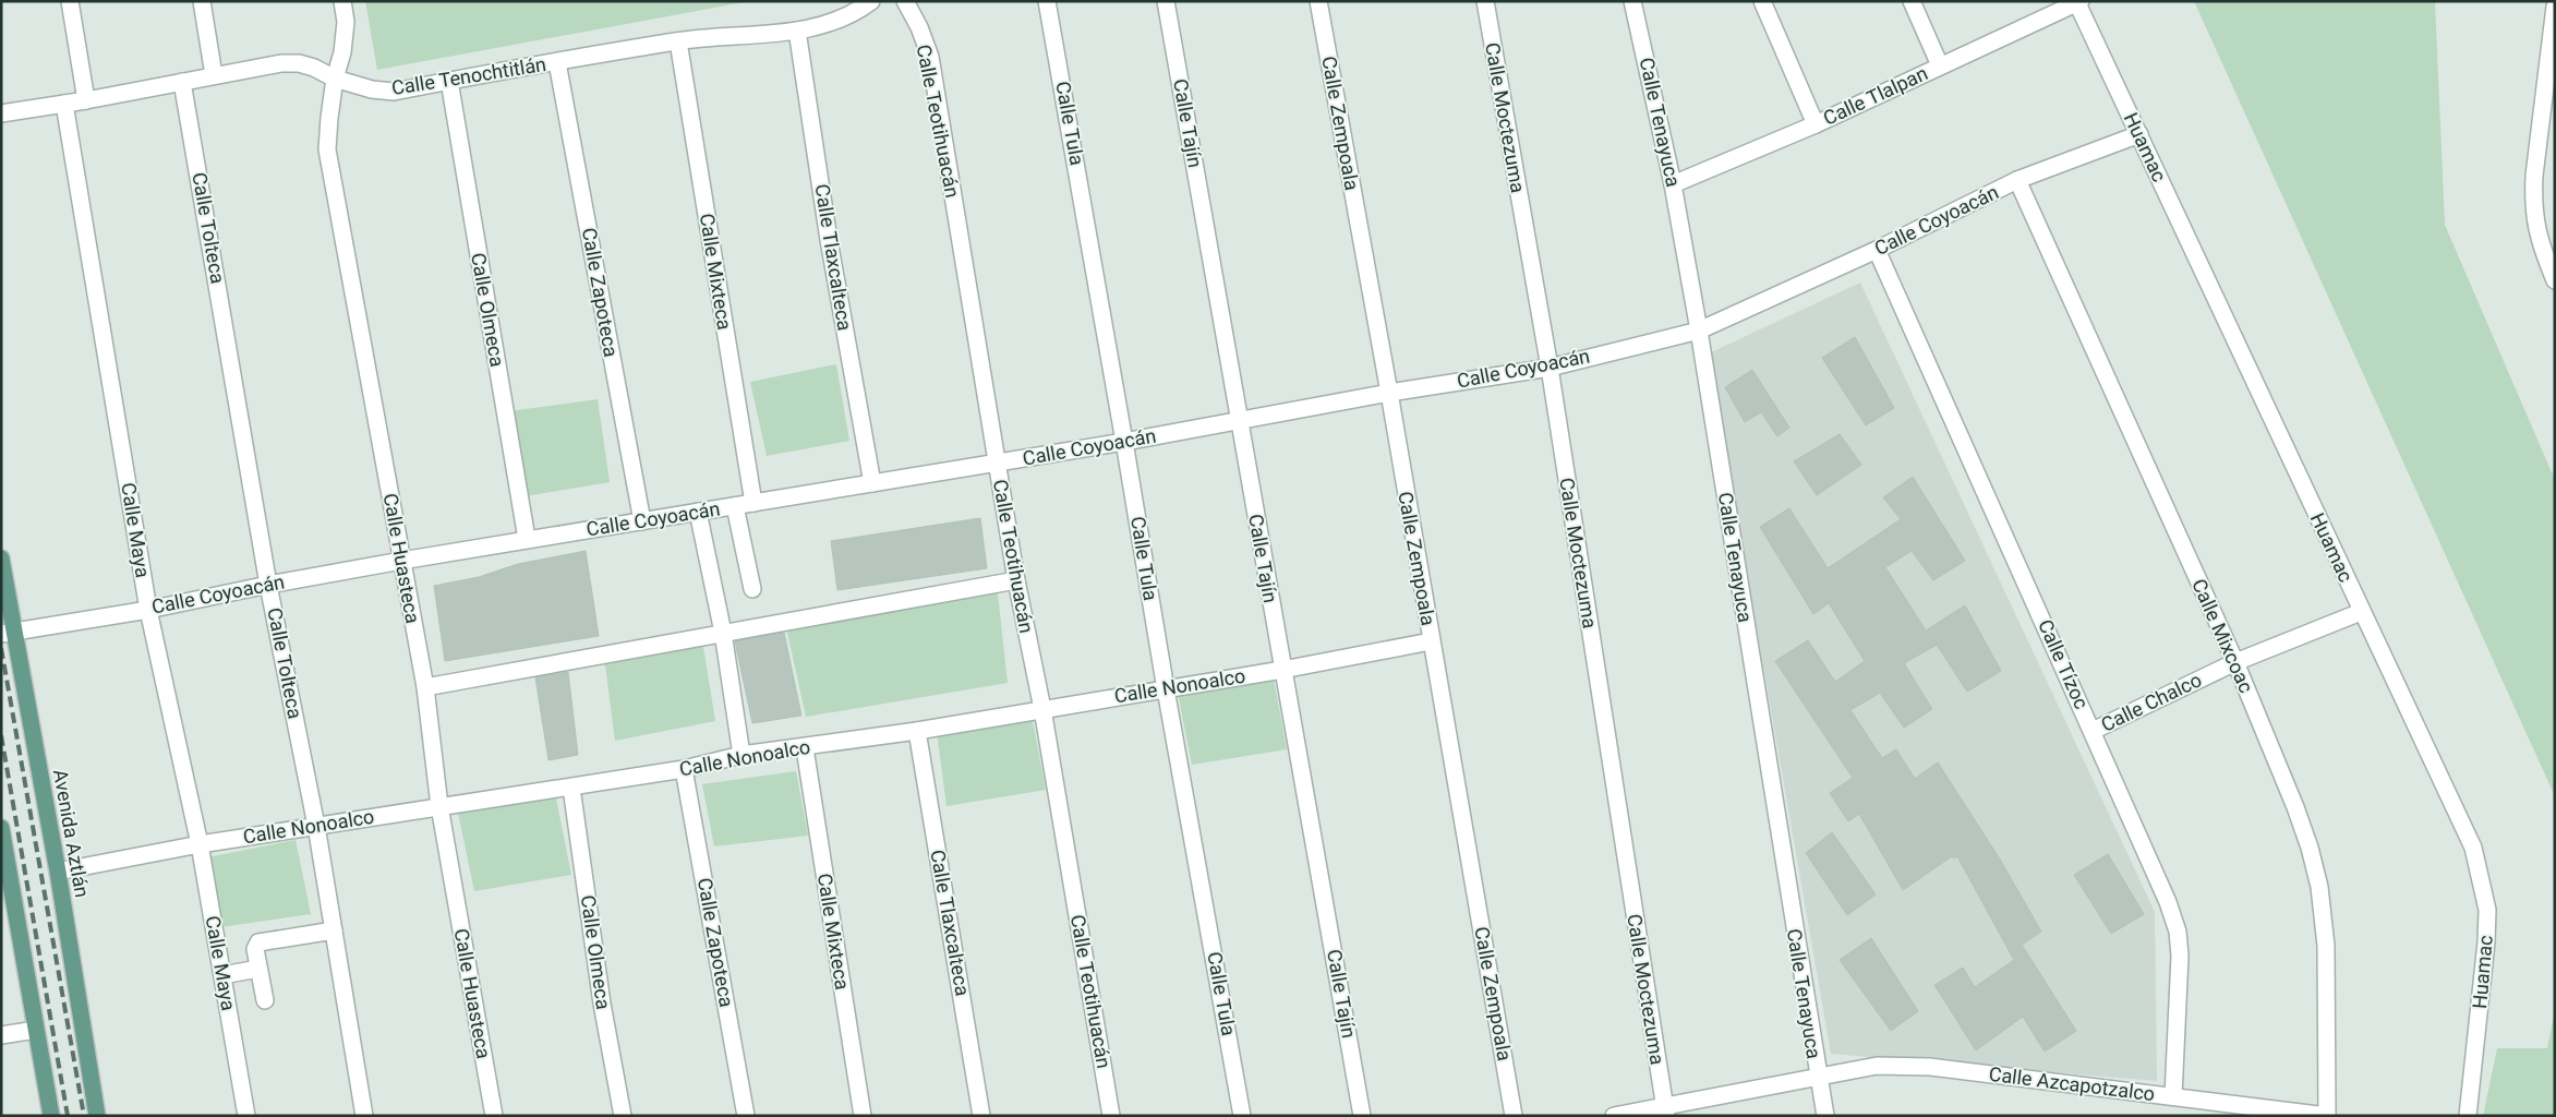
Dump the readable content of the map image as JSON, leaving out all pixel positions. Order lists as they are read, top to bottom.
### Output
{
  "streets": {
    "main road": ["Avenida Aztlán"],
    "street": [
      "Calle Tenochtitlán",
      "Calle Tlalpan",
      "Calle Moctezuma",
      "Calle Teotihuacán",
      "Calle Tenayuca",
      "Calle Tula",
      "Calle Tajín",
      "Calle Zempoala",
      "Huamac",
      "Calle Coyoacán",
      "Calle Tolteca",
      "Calle Tlaxcalteca",
      "Calle Mixteca",
      "Calle Zapoteca",
      "Calle Olmeca",
      "Calle Maya",
      "Calle Huasteca",
      "Calle Mixcoac",
      "Calle Tízoc",
      "Calle Nonoalco",
      "Calle Chalco",
      "Calle Azcapotzalco"
    ]
  },
  "crossings": [
    ["Calle Tenochtitlán", "Calle Tolteca"],
    ["Calle Tenochtitlán", "Calle Tlaxcalteca"],
    ["Calle Tenochtitlán", "Calle Mixteca"],
    ["Calle Tenochtitlán", "Calle Zapoteca"],
    ["Calle Tenochtitlán", "Calle Olmeca"],
    ["Calle Tenochtitlán", "Calle Maya"],
    ["Calle Tenochtitlán", "Calle Huasteca"],
    ["Calle Tlalpan", "Calle Tenayuca"],
    ["Calle Tlalpan", "Huamac"],
    ["Calle Moctezuma", "Calle Coyoacán"],
    ["Calle Moctezuma", "Calle Azcapotzalco"],
    ["Calle Teotihuacán", "Calle Coyoacán"],
    ["Calle Teotihuacán", "Calle Nonoalco"],
    ["Calle Tenayuca", "Calle Coyoacán"],
    ["Calle Tenayuca", "Calle Azcapotzalco"],
    ["Calle Tula", "Calle Coyoacán"],
    ["Calle Tula", "Calle Nonoalco"],
    ["Calle Tajín", "Calle Coyoacán"],
    ["Calle Tajín", "Calle Nonoalco"],
    ["Calle Zempoala", "Calle Coyoacán"],
    ["Calle Zempoala", "Calle Nonoalco"],
    ["Huamac", "Calle Coyoacán"],
    ["Huamac", "Calle Chalco"],
    ["Calle Coyoacán", "Calle Tolteca"],
    ["Calle Coyoacán", "Calle Tlaxcalteca"],
    ["Calle Coyoacán", "Calle Mixteca"],
    ["Calle Coyoacán", "Calle Zapoteca"],
    ["Calle Coyoacán", "Calle Olmeca"],
    ["Calle Coyoacán", "Calle Maya"],
    ["Calle Coyoacán", "Calle Huasteca"],
    ["Calle Coyoacán", "Calle Mixcoac"],
    ["Calle Coyoacán", "Calle Tízoc"],
    ["Calle Coyoacán", "Avenida Aztlán"],
    ["Calle Tolteca", "Calle Nonoalco"],
    ["Calle Tlaxcalteca", "Calle Nonoalco"],
    ["Calle Mixteca", "Calle Nonoalco"],
    ["Calle Zapoteca", "Calle Nonoalco"],
    ["Calle Olmeca", "Calle Nonoalco"],
    ["Calle Maya", "Calle Nonoalco"],
    ["Calle Huasteca", "Calle Nonoalco"],
    ["Calle Mixcoac", "Calle Chalco"],
    ["Calle Mixcoac", "Calle Azcapotzalco"],
    ["Calle Tízoc", "Calle Chalco"],
    ["Calle Tízoc", "Calle Azcapotzalco"],
    ["Calle Nonoalco", "Avenida Aztlán"]
  ]
}
